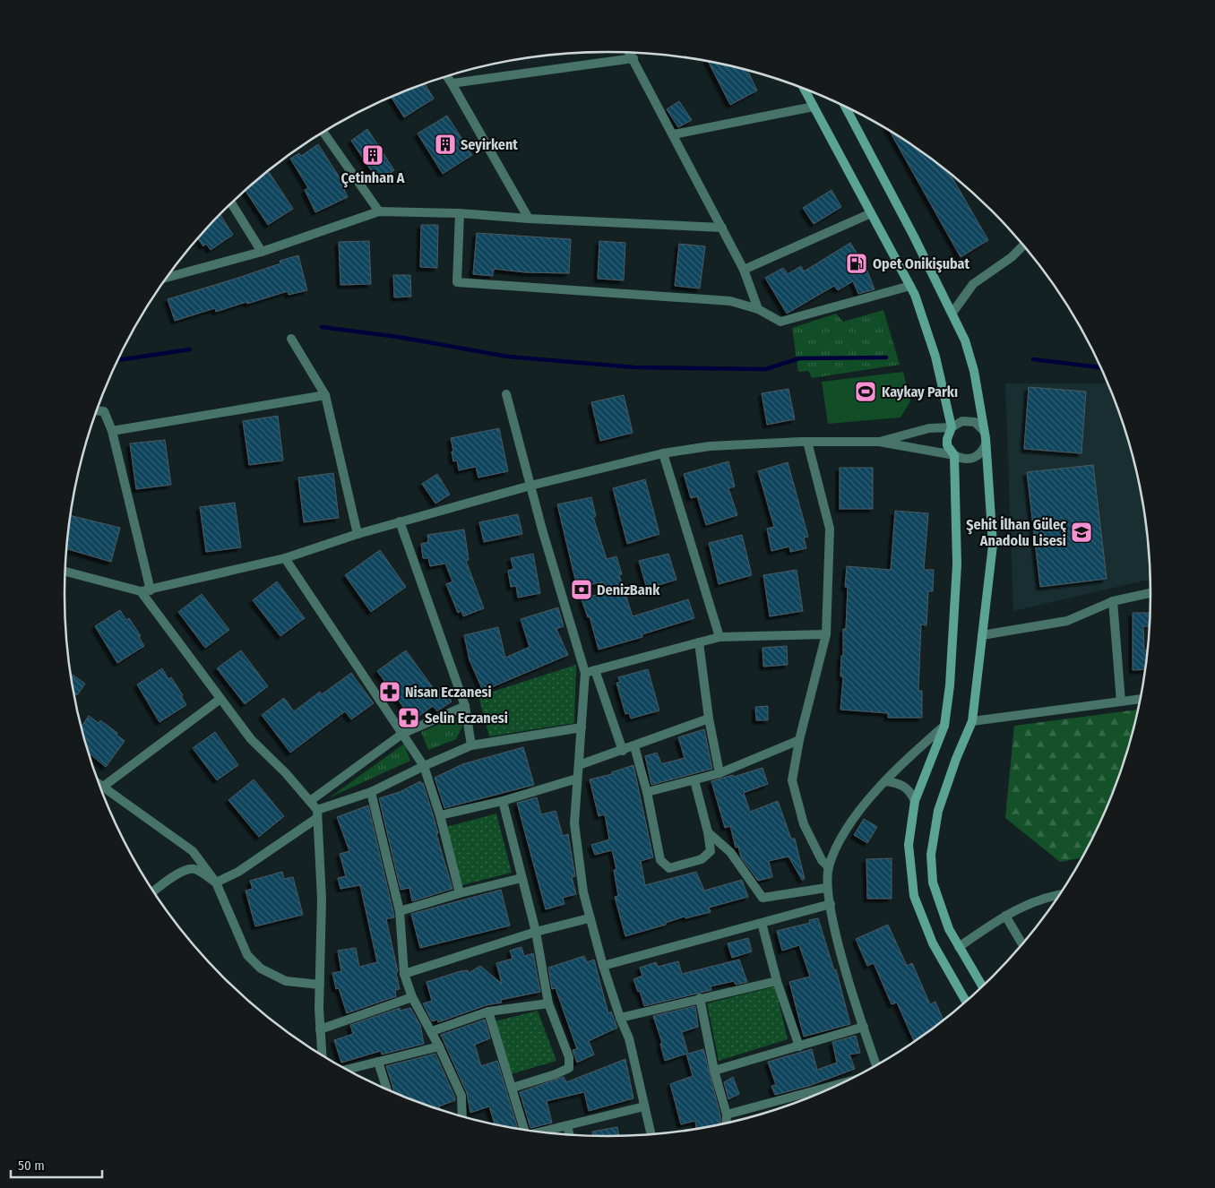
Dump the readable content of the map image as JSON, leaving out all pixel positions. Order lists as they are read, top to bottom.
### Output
{
  "places": {
    "building": ["Seyirkent", "Çetinhan A"],
    "fuel station": ["Opet Onikişubat"],
    "sports": ["Kaykay Parkı"],
    "school or university": ["Şehit İlhan Güleç Anadolu Lisesi"],
    "bank": ["DenizBank"],
    "pharmacy": ["Nisan Eczanesi", "Selin Eczanesi"]
  },
  "scale_bar": "50 m"
}
